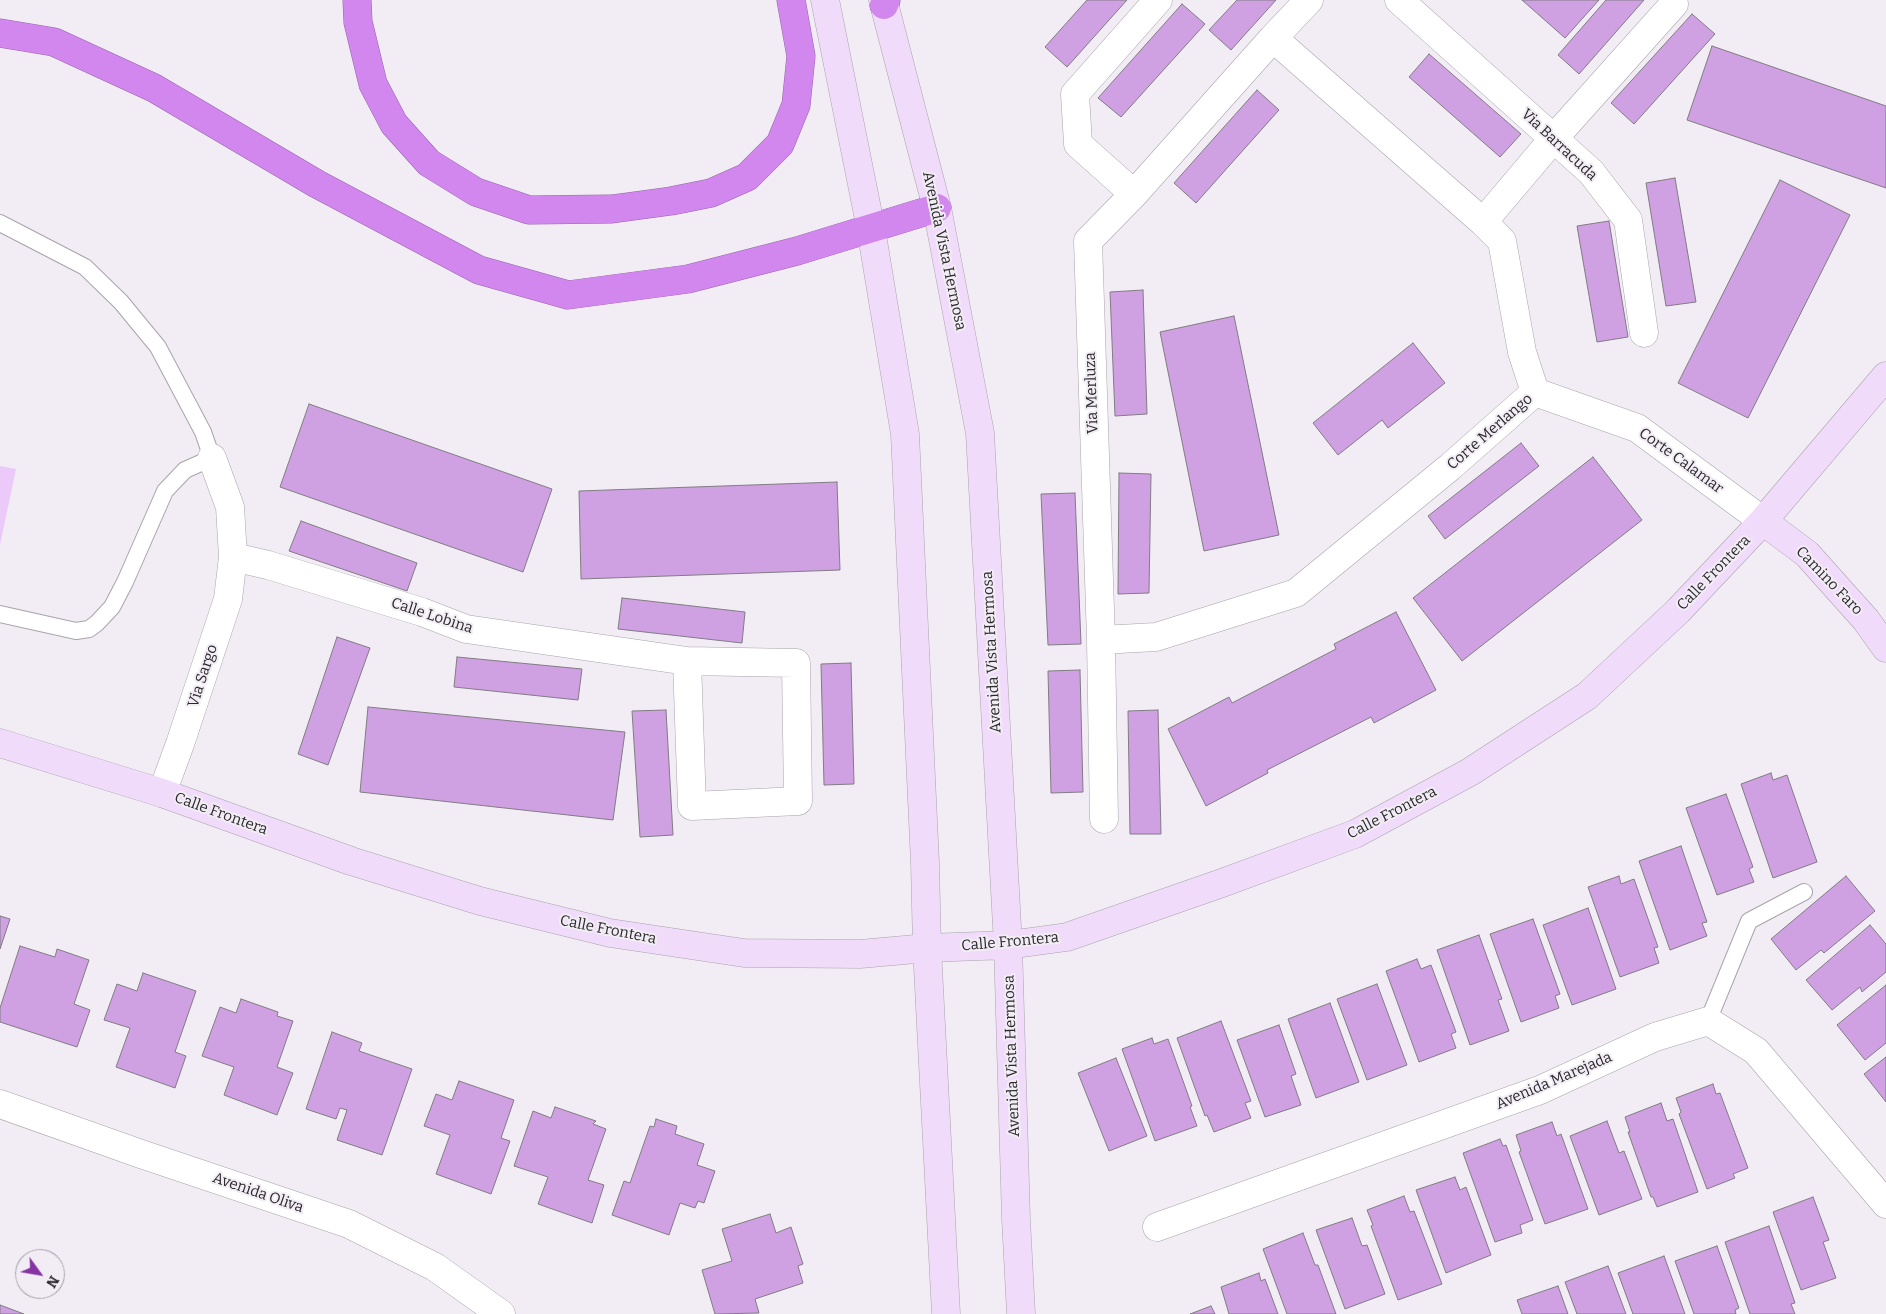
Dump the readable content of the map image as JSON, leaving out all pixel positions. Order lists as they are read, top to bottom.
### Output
{
  "streets": {
    "main road": ["Avenida Vista Hermosa", "Calle Frontera", "Camino Faro"],
    "street": [
      "Via Barracuda",
      "Via Merluza",
      "Corte Merlango",
      "Corte Calamar",
      "Calle Lobina",
      "Via Sargo",
      "Avenida Marejada",
      "Avenida Oliva"
    ]
  },
  "crossings": [
    ["Avenida Vista Hermosa", "Calle Frontera"],
    ["Via Merluza", "Corte Merlango"],
    ["Corte Merlango", "Corte Calamar"],
    ["Corte Calamar", "Calle Frontera"],
    ["Corte Calamar", "Camino Faro"],
    ["Calle Frontera", "Camino Faro"],
    ["Calle Frontera", "Via Sargo"],
    ["Calle Lobina", "Via Sargo"]
  ],
  "north": "bottom right"
}
